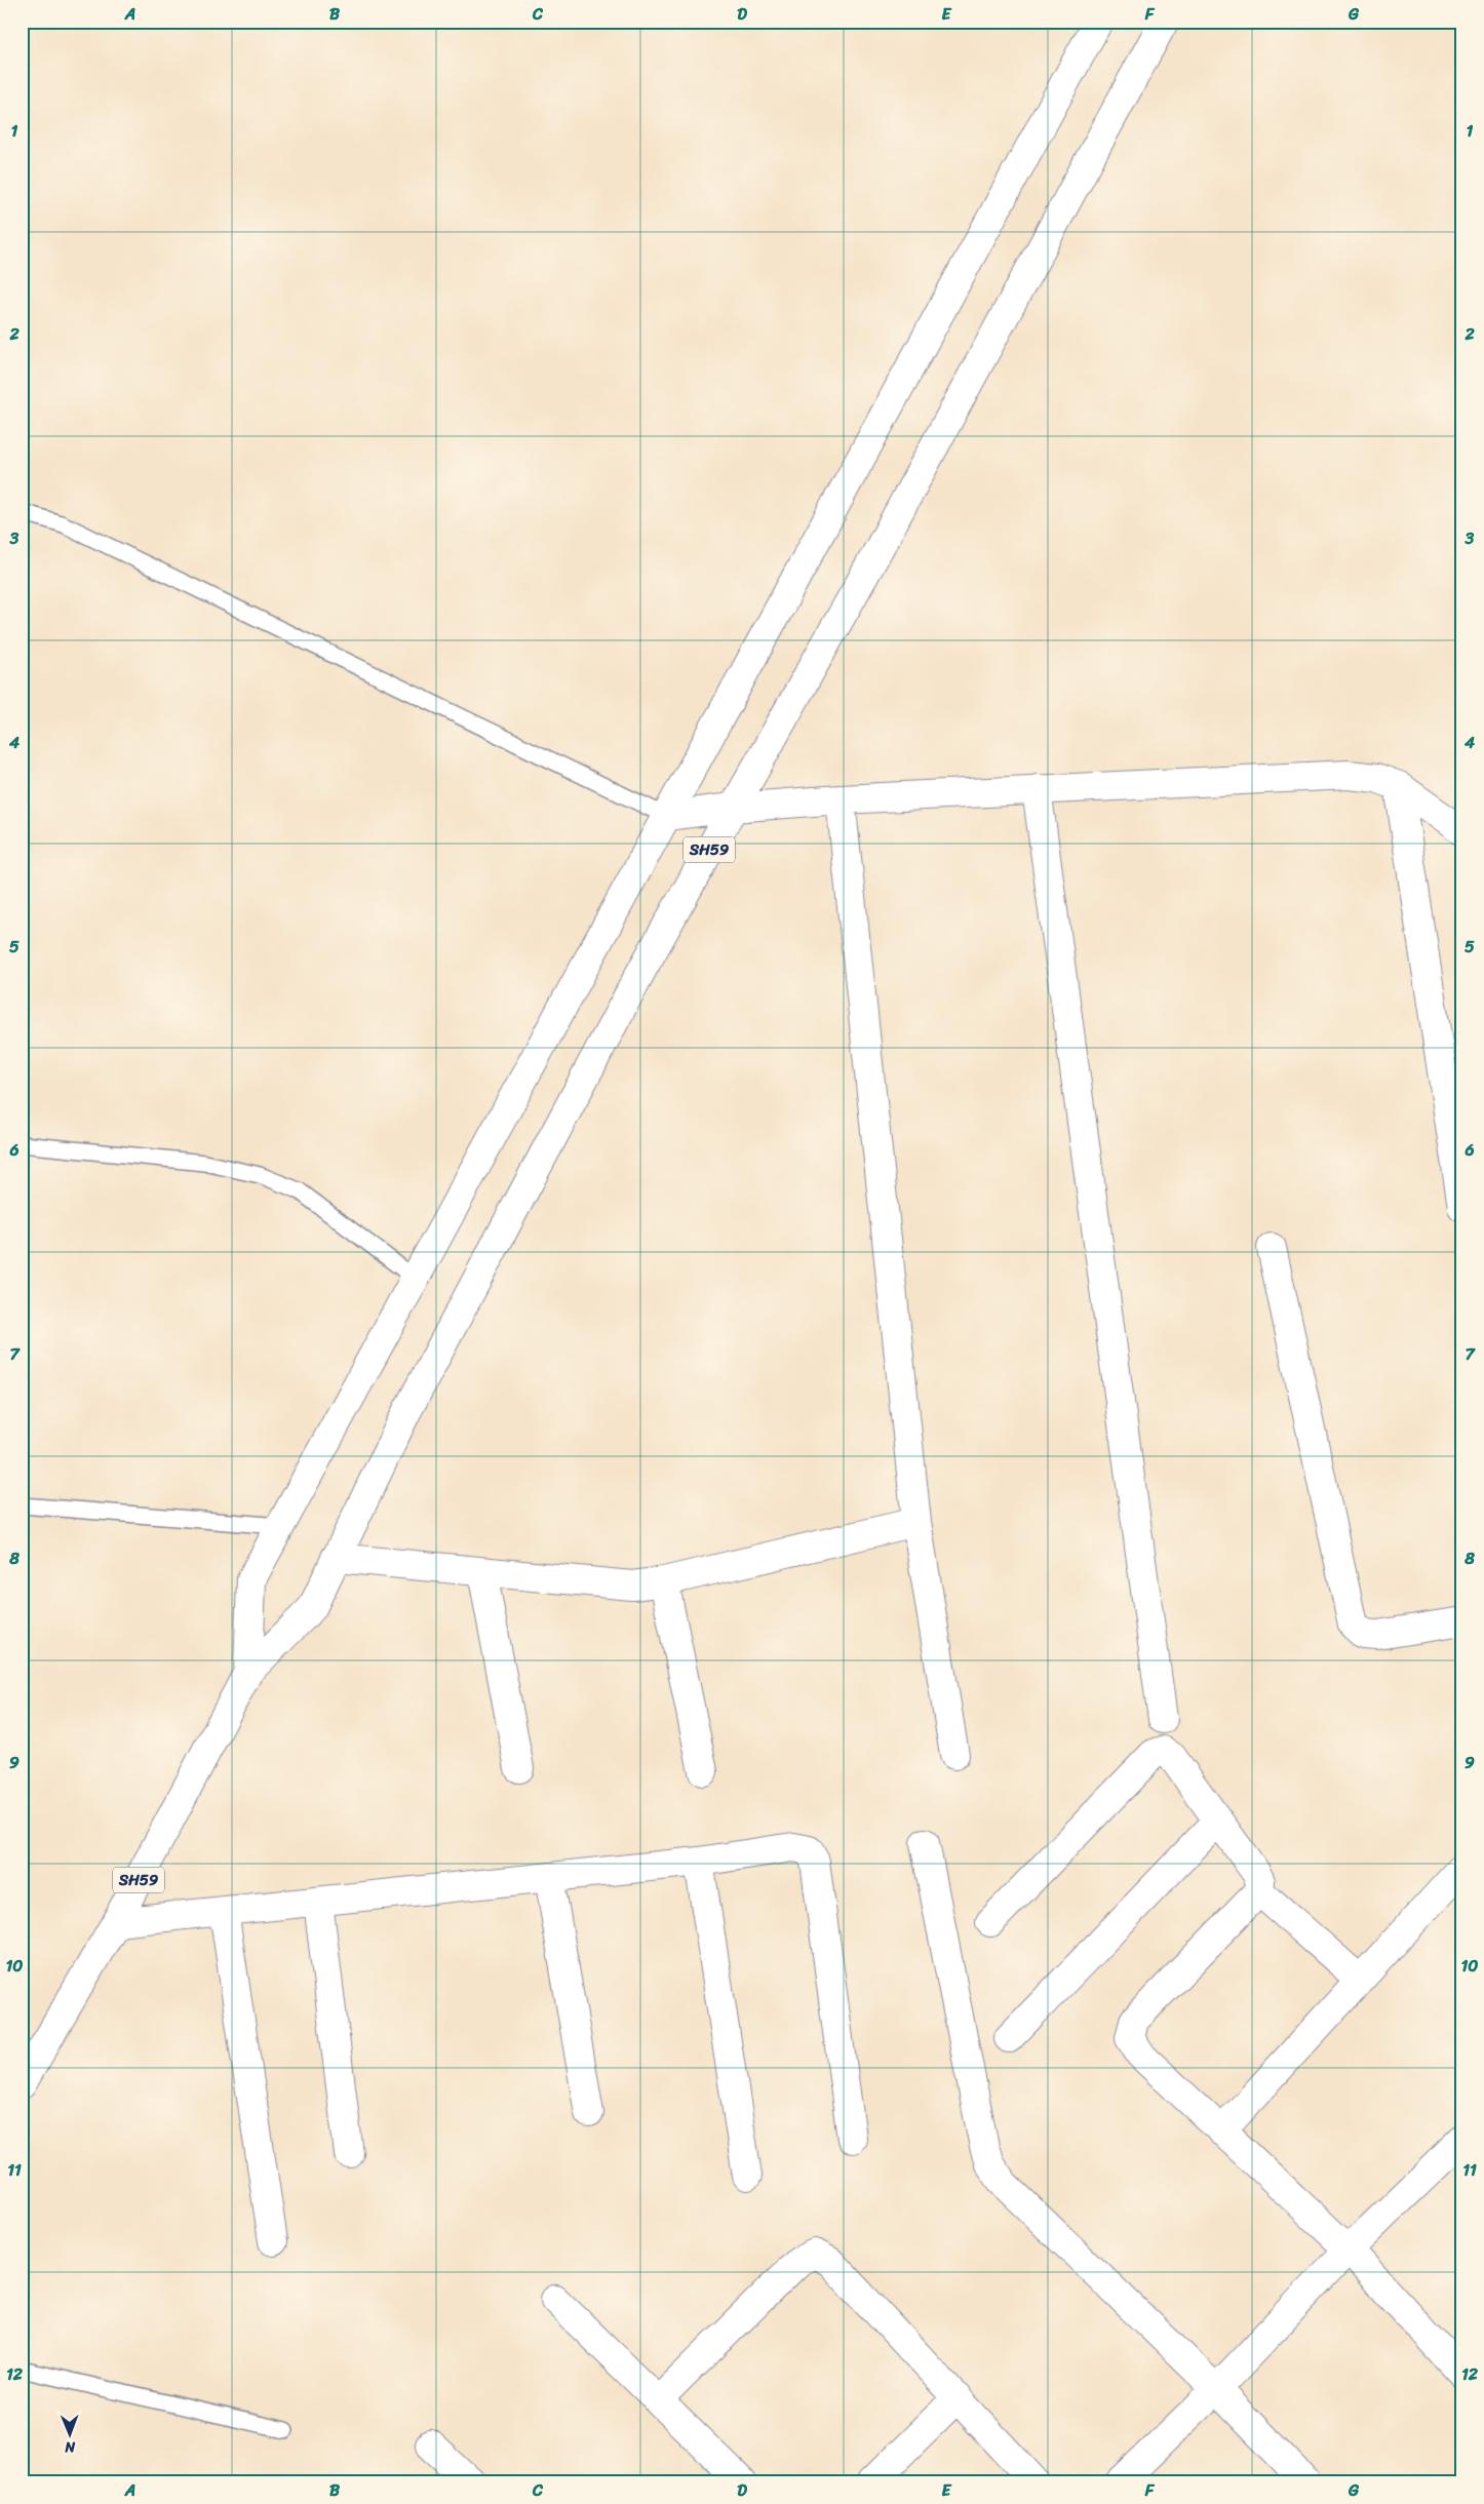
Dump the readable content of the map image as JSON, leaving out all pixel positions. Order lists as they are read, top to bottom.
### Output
{
  "streets": {
    "street": ["SH59"]
  },
  "north": "bottom",
  "grid": {
    "columns": [
      "A",
      "B",
      "C",
      "D",
      "E",
      "F",
      "G"
    ],
    "rows": [
      "1",
      "2",
      "3",
      "4",
      "5",
      "6",
      "7",
      "8",
      "9",
      "10",
      "11",
      "12"
    ]
  }
}
